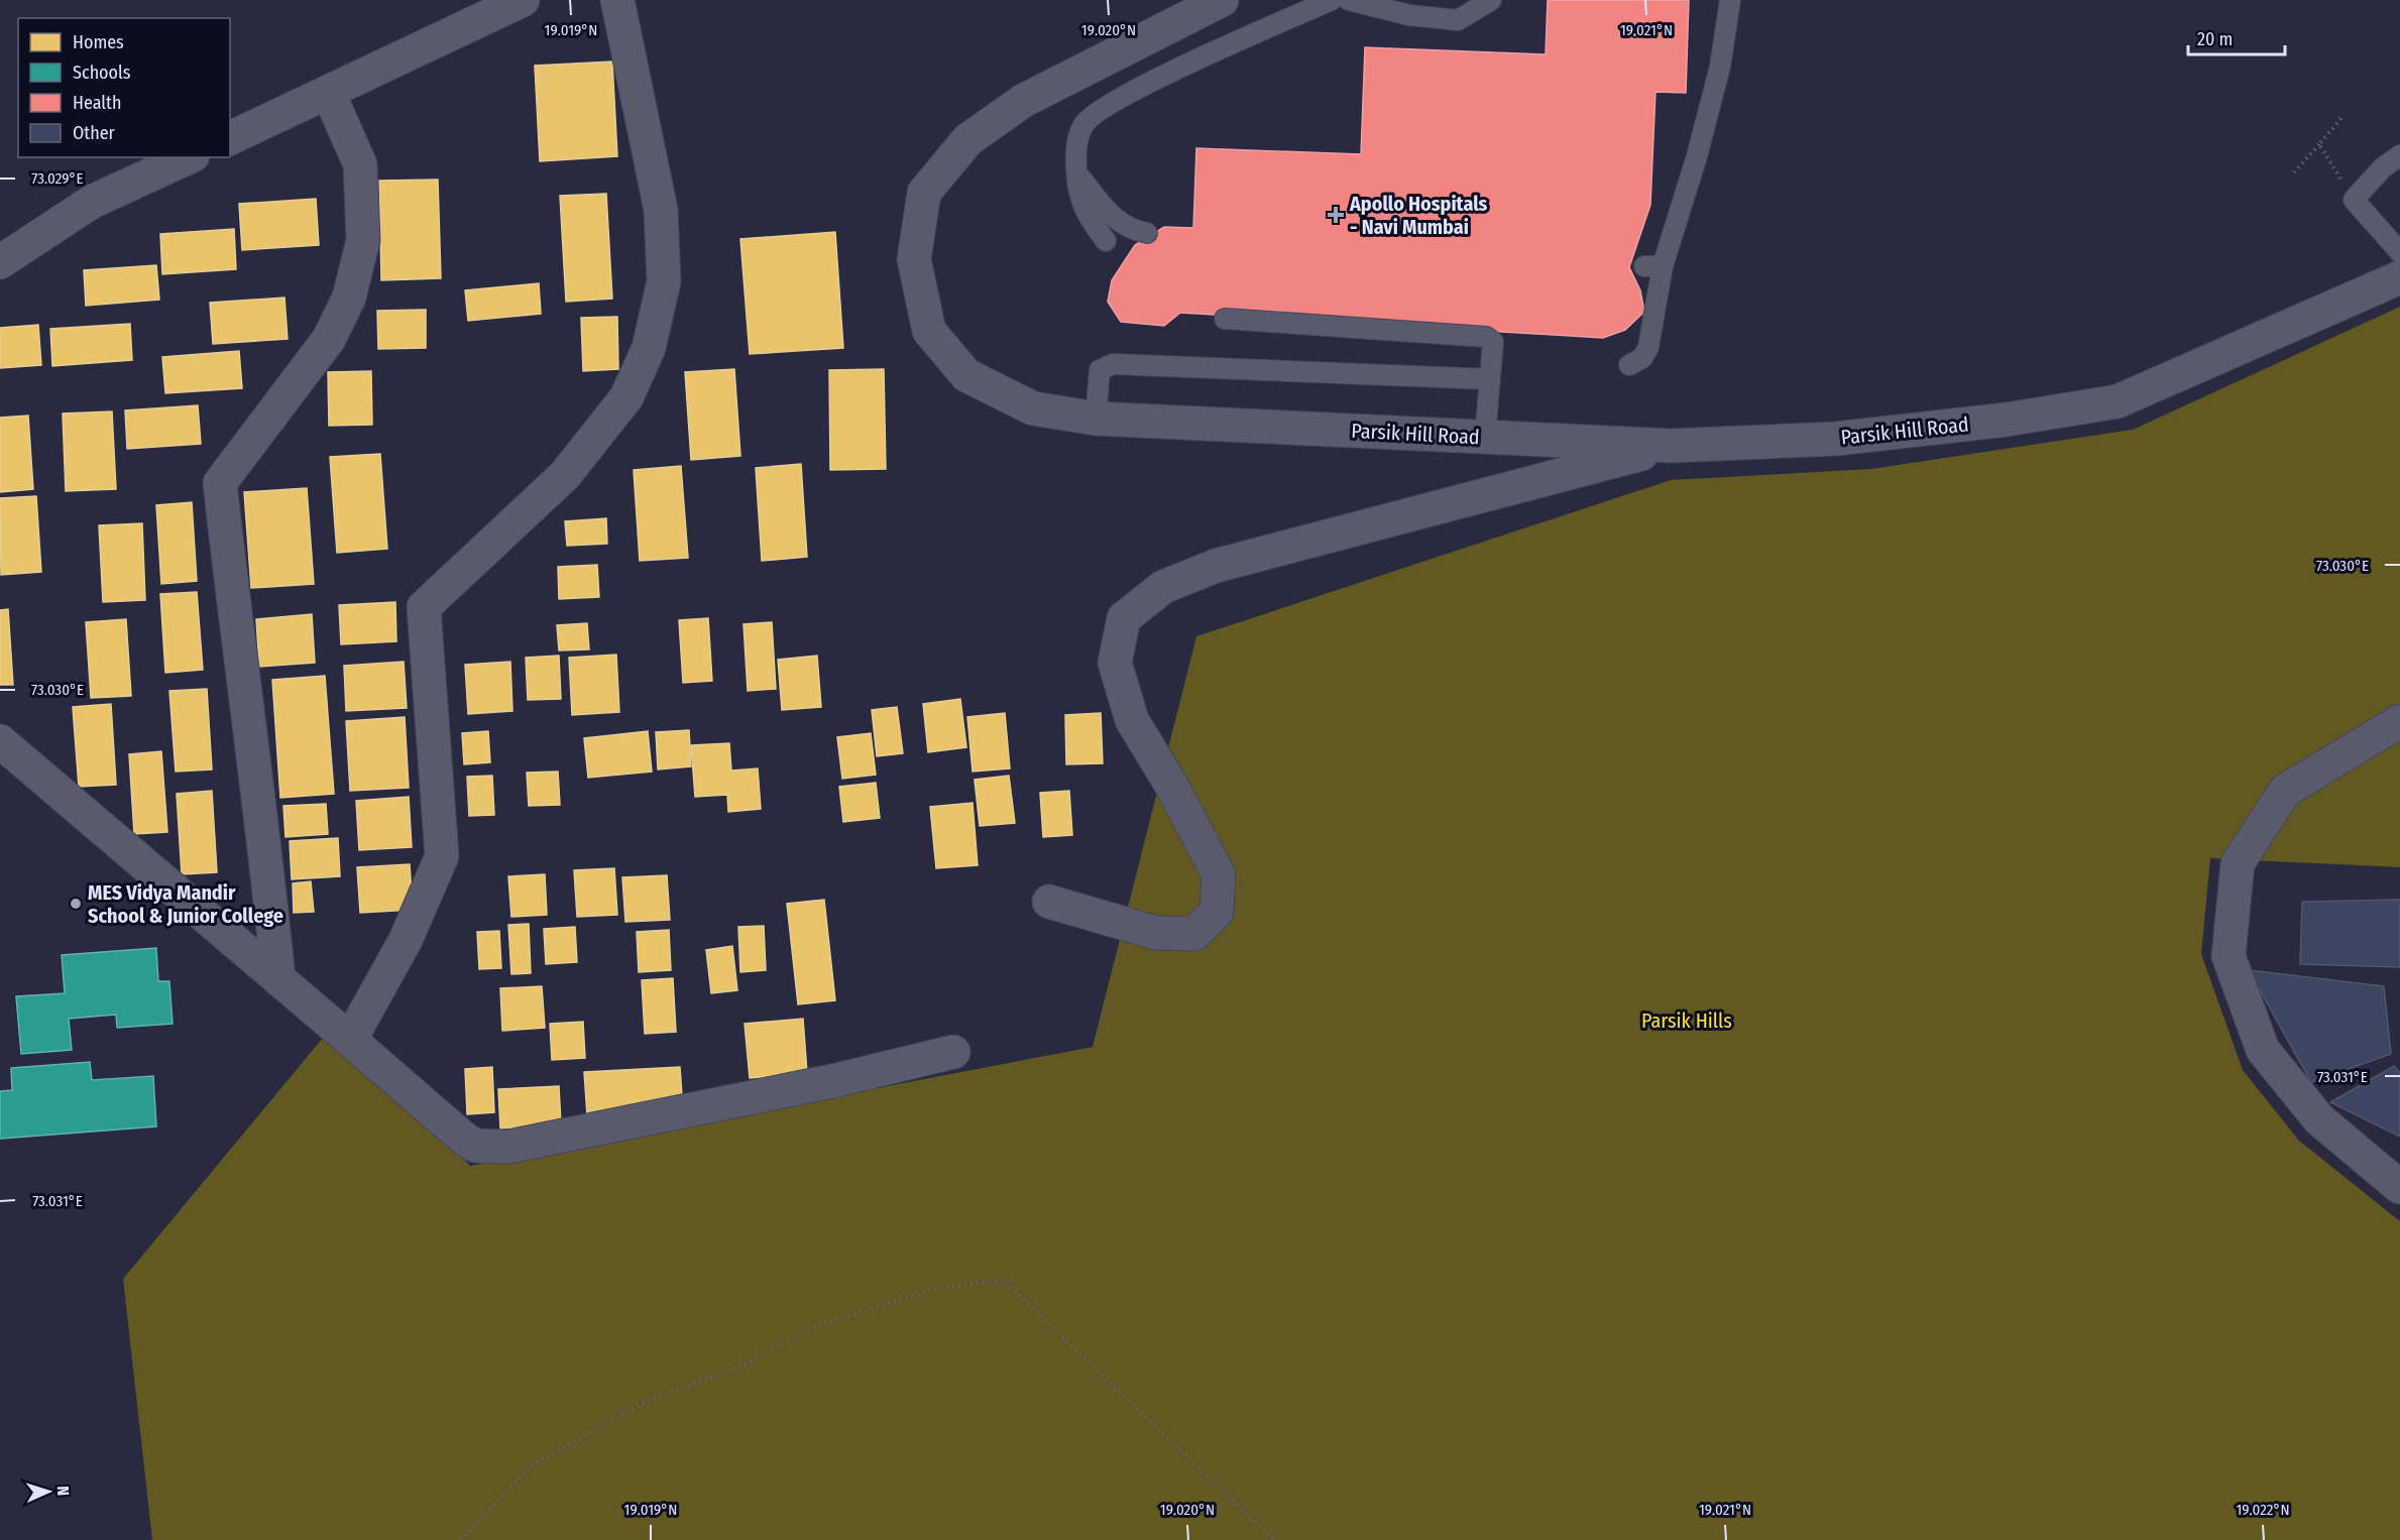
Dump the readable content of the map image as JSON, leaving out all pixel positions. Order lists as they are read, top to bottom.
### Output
{
  "streets": {
    "street": ["Parsik Hill Road"]
  },
  "parks": ["Parsik Hills"],
  "places": {
    "health": ["Apollo Hospitals - Navi Mumbai"],
    "other": ["MES Vidya Mandir School & Junior College"]
  },
  "legend": [
    "Homes",
    "Schools",
    "Health",
    "Other"
  ],
  "scale_bar": "20 m",
  "north": "right",
  "coordinates": [
    "19.019°N",
    "19.020°N",
    "19.021°N",
    "73.029°E",
    "73.030°E",
    "73.031°E",
    "19.022°N"
  ]
}
